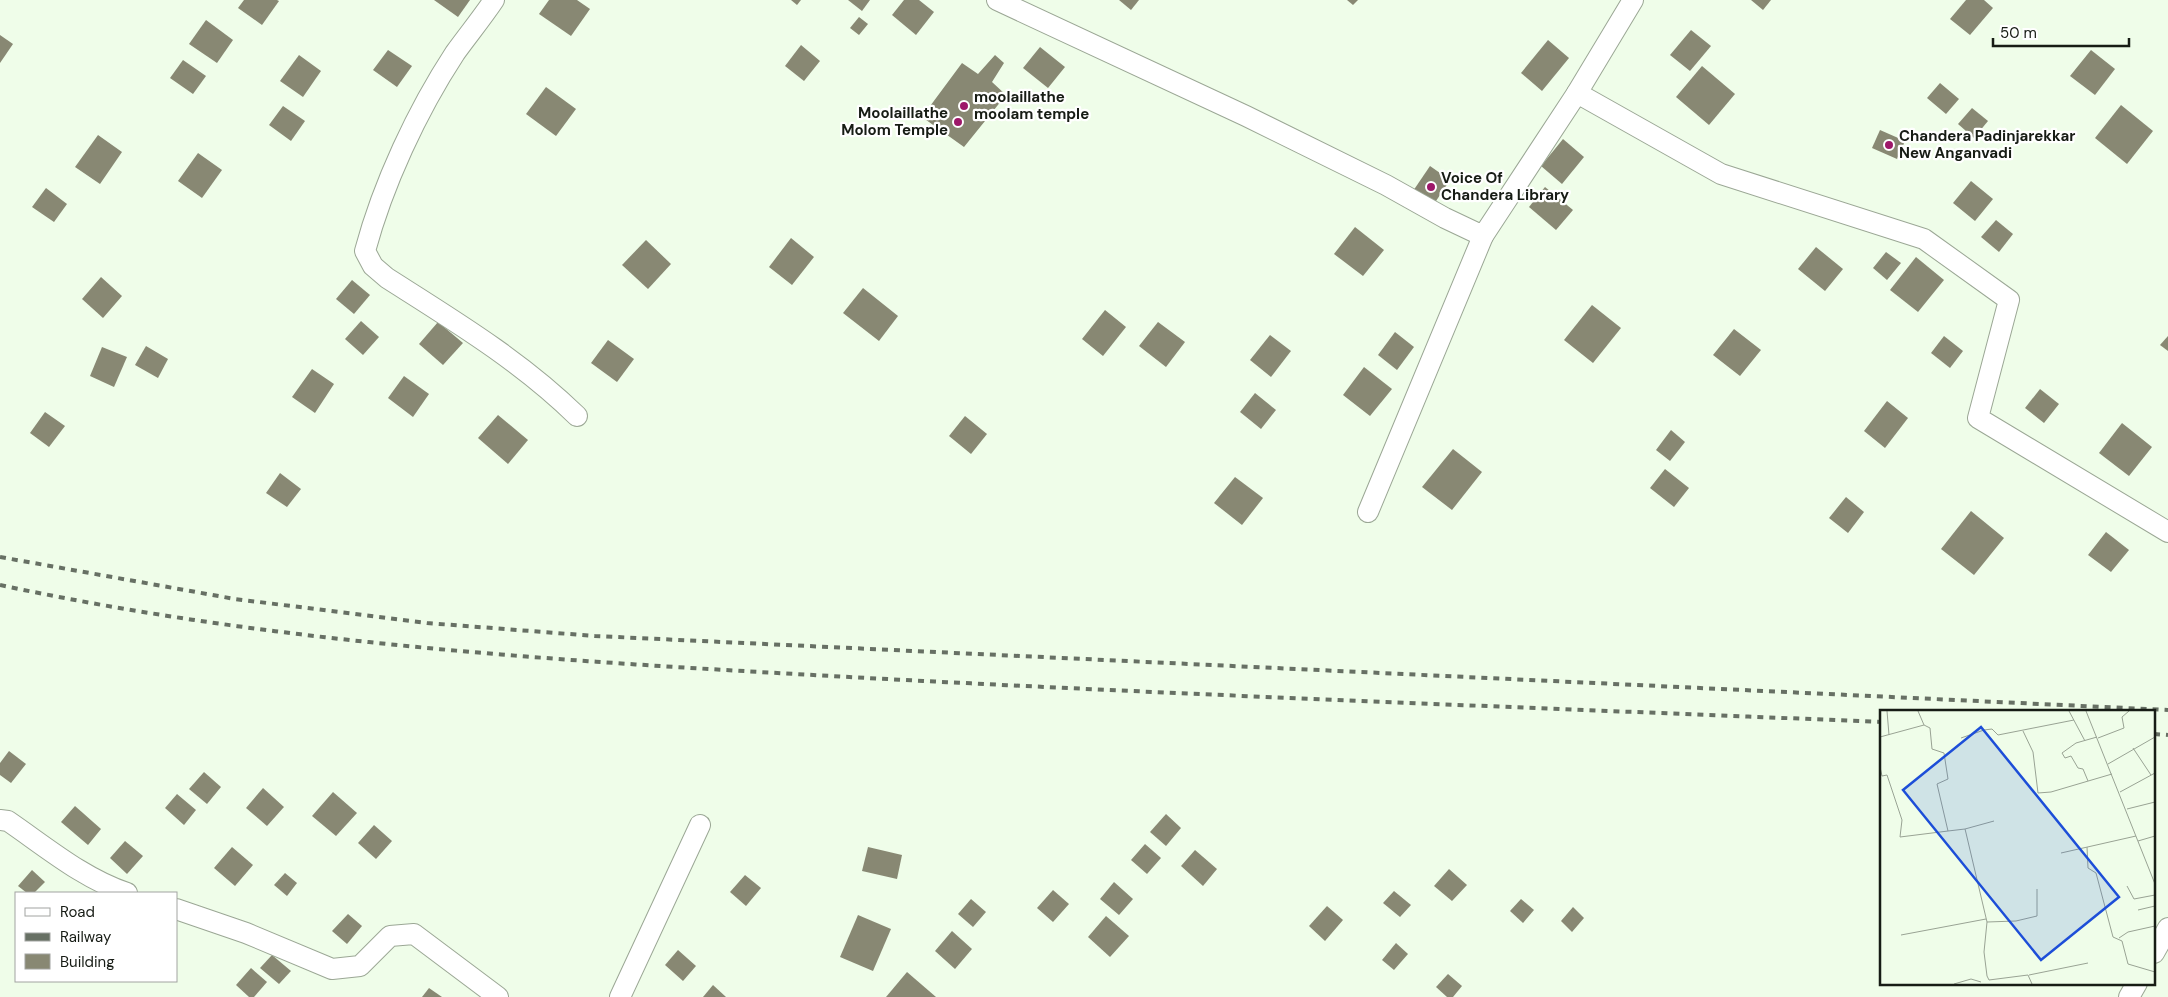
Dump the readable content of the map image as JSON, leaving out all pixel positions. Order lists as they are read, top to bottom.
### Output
{
  "places": [
    "moolaillathe moolam temple",
    "Moolaillathe Molom Temple",
    "Chandera Padinjarekkar New Anganvadi",
    "Voice Of Chandera Library"
  ],
  "legend": ["Road", "Railway", "Building"],
  "scale_bar": "50 m"
}
